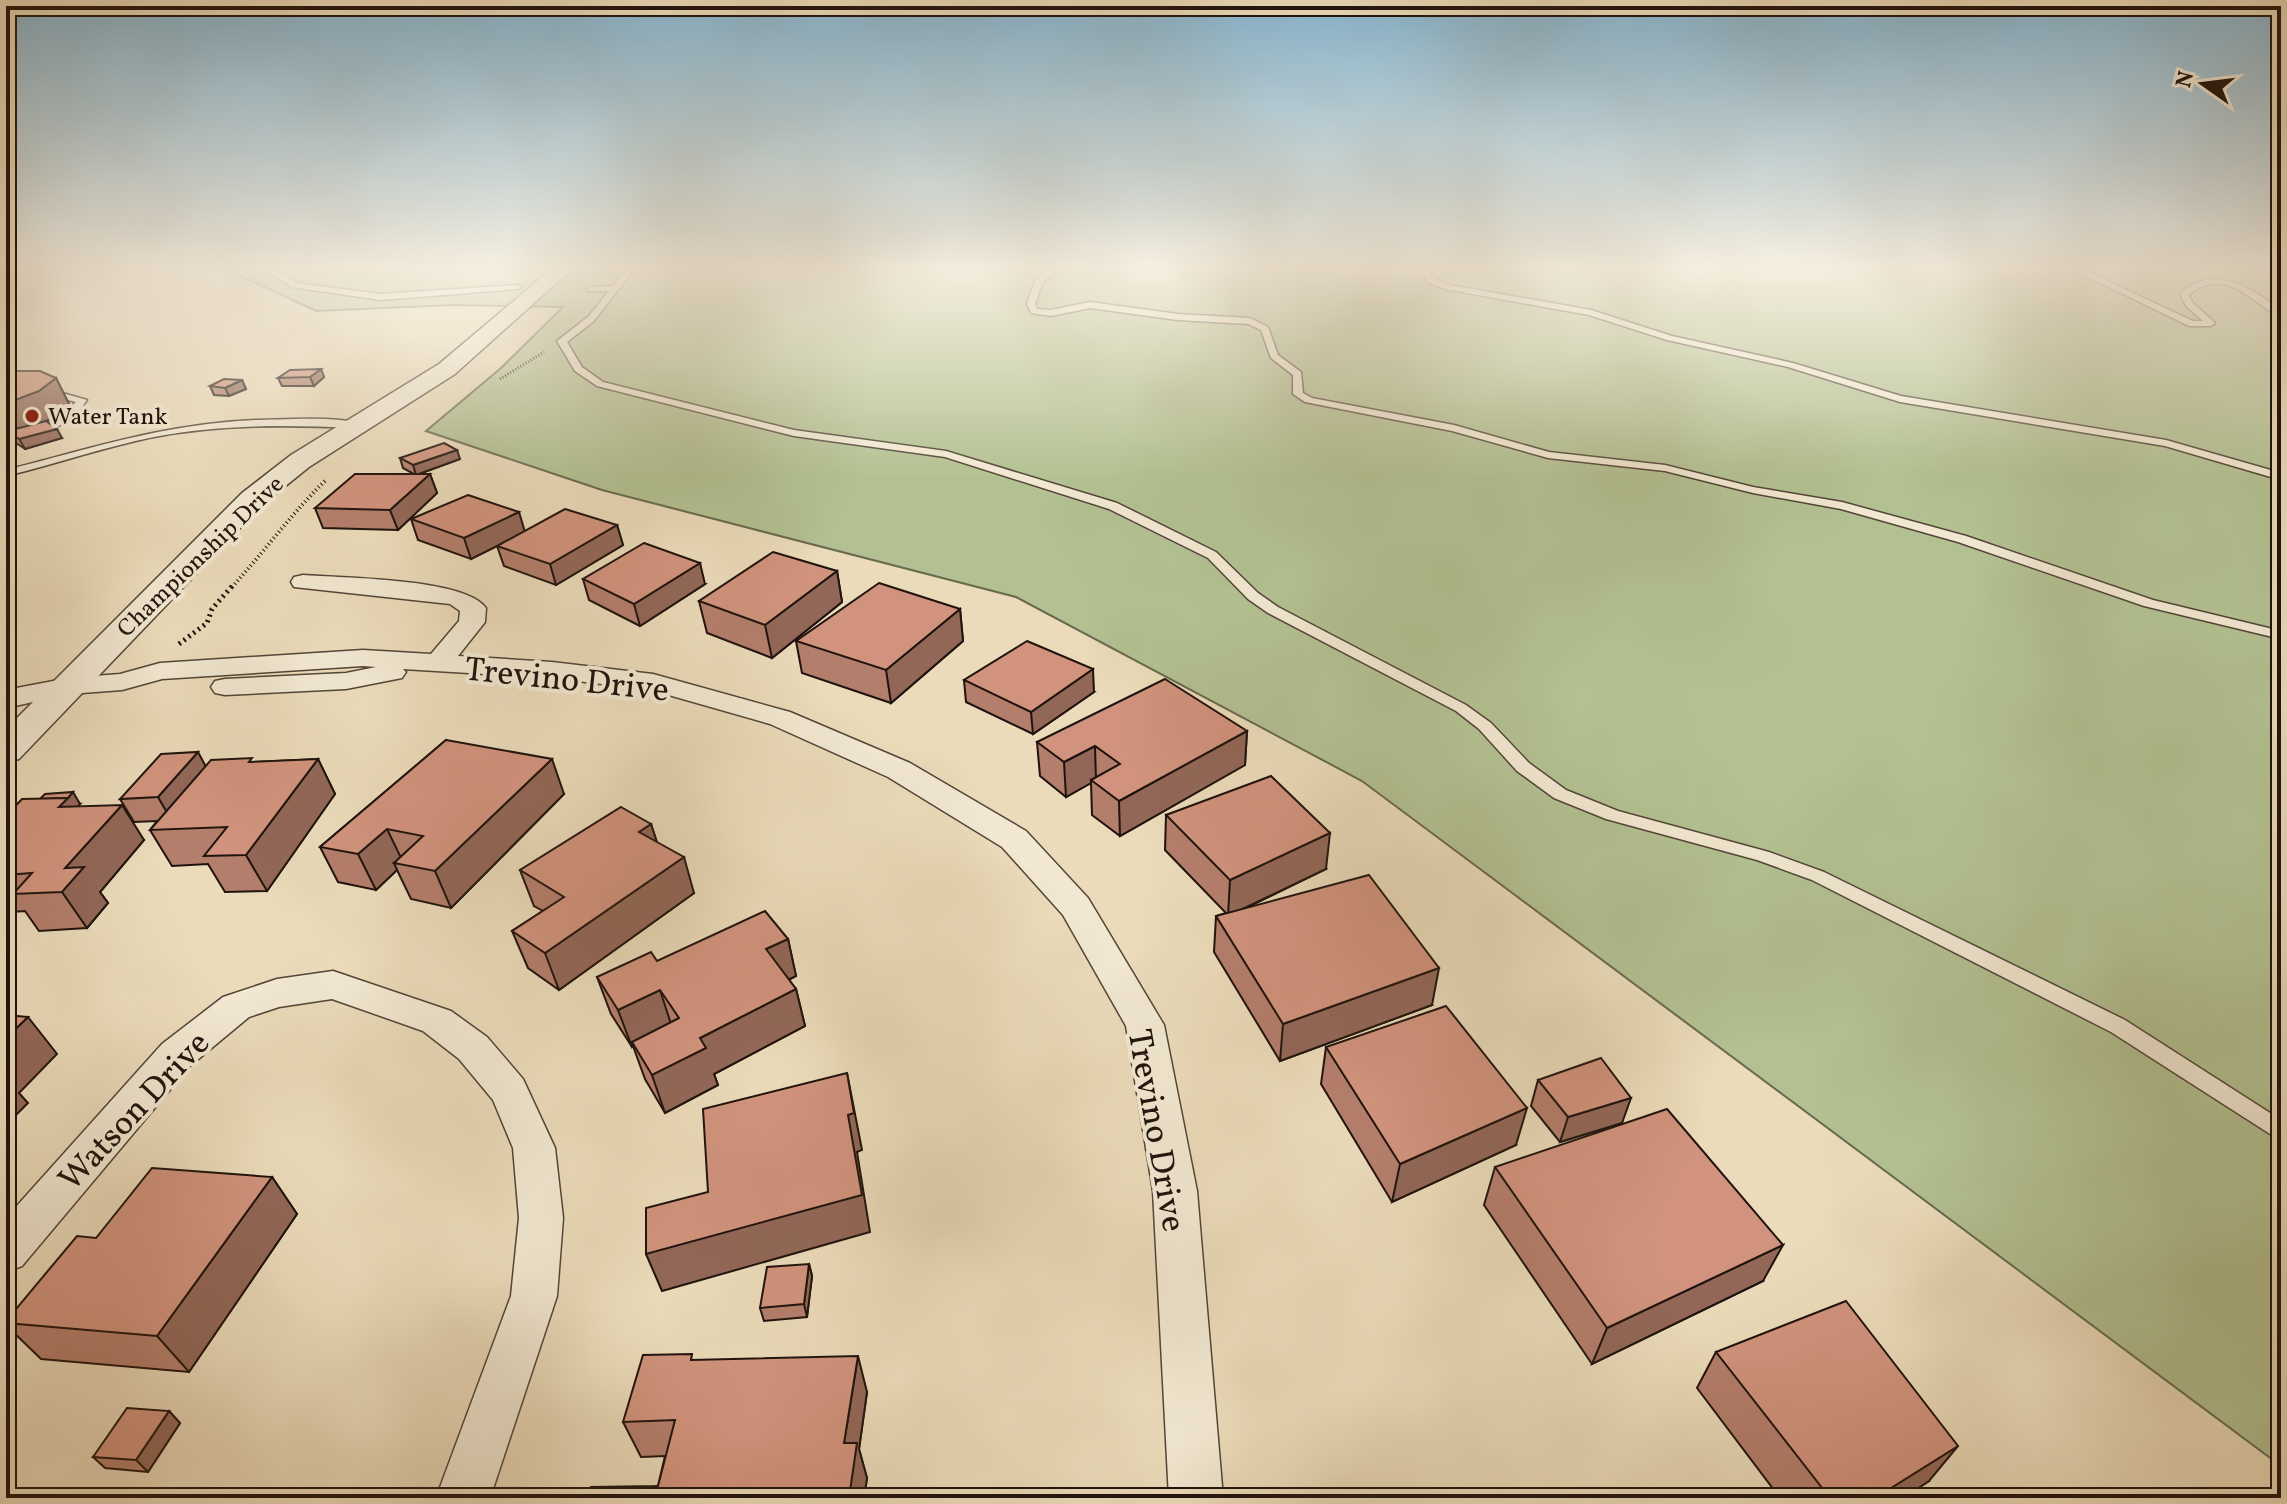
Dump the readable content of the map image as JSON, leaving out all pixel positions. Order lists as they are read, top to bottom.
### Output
{
  "streets": {
    "street": ["Championship Drive", "Trevino Drive", "Watson Drive"]
  },
  "crossings": [
    ["Championship Drive", "Trevino Drive"]
  ],
  "places": ["Water Tank"],
  "north": "left"
}
